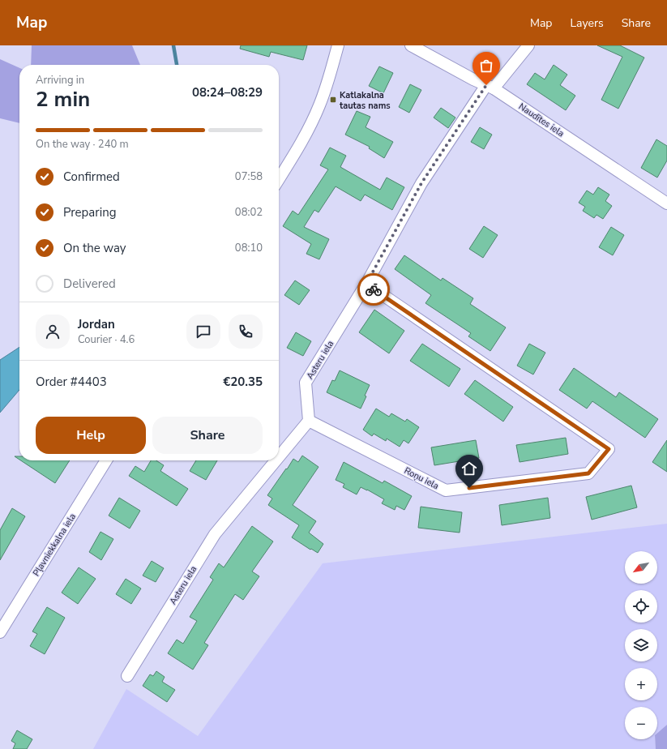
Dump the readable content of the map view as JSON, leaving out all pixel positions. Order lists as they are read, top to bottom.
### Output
{
  "streets": {
    "street": [
      "Naudītes iela",
      "Asteru iela",
      "Roņu iela",
      "Pļavniekkalna iela"
    ]
  },
  "crossings": [
    ["Naudītes iela", "Asteru iela"],
    ["Asteru iela", "Roņu iela"]
  ],
  "places": {
    "transit": ["Katlakalna tautas nams"]
  },
  "north": "bottom left",
  "page": {
    "header": "Map",
    "nav": ["Map", "Layers", "Share"],
    "heading": ["2 min", "Arriving in", "08:24–08:29"],
    "panel": [
      "Jordan",
      "Courier · 4.6",
      "Order #4403",
      "€20.35"
    ],
    "bar": "On the way · 240 m",
    "list": [
      ["Confirmed", "07:58"],
      ["Preparing", "08:02"],
      ["On the way", "08:10"],
      "Delivered"
    ],
    "buttons": ["Help", "Share"],
    "map_buttons": ["+", "−"]
  }
}
